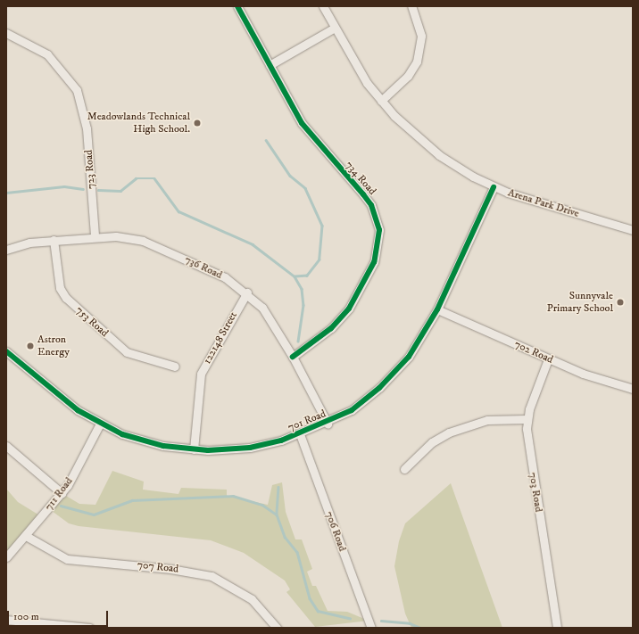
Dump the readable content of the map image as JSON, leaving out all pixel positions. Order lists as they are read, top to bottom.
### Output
{
  "streets": {
    "street": [
      "723 Road",
      "734 Road",
      "Arena Park Drive",
      "736 Road",
      "753 Road",
      "122148 Street",
      "702 Road",
      "701 Road",
      "703 Road",
      "711 Road",
      "706 Road",
      "707 Road"
    ]
  },
  "crossings": [
    ["723 Road", "736 Road"],
    ["734 Road", "736 Road"],
    ["Arena Park Drive", "701 Road"],
    ["736 Road", "753 Road"],
    ["736 Road", "122148 Street"],
    ["736 Road", "701 Road"],
    ["122148 Street", "701 Road"],
    ["702 Road", "701 Road"],
    ["702 Road", "703 Road"],
    ["701 Road", "711 Road"],
    ["701 Road", "706 Road"],
    ["711 Road", "707 Road"]
  ],
  "places": ["Meadowlands Technical High School.", "Sunnyvale Primary School", "Astron Energy"],
  "scale_bar": "100 m"
}
